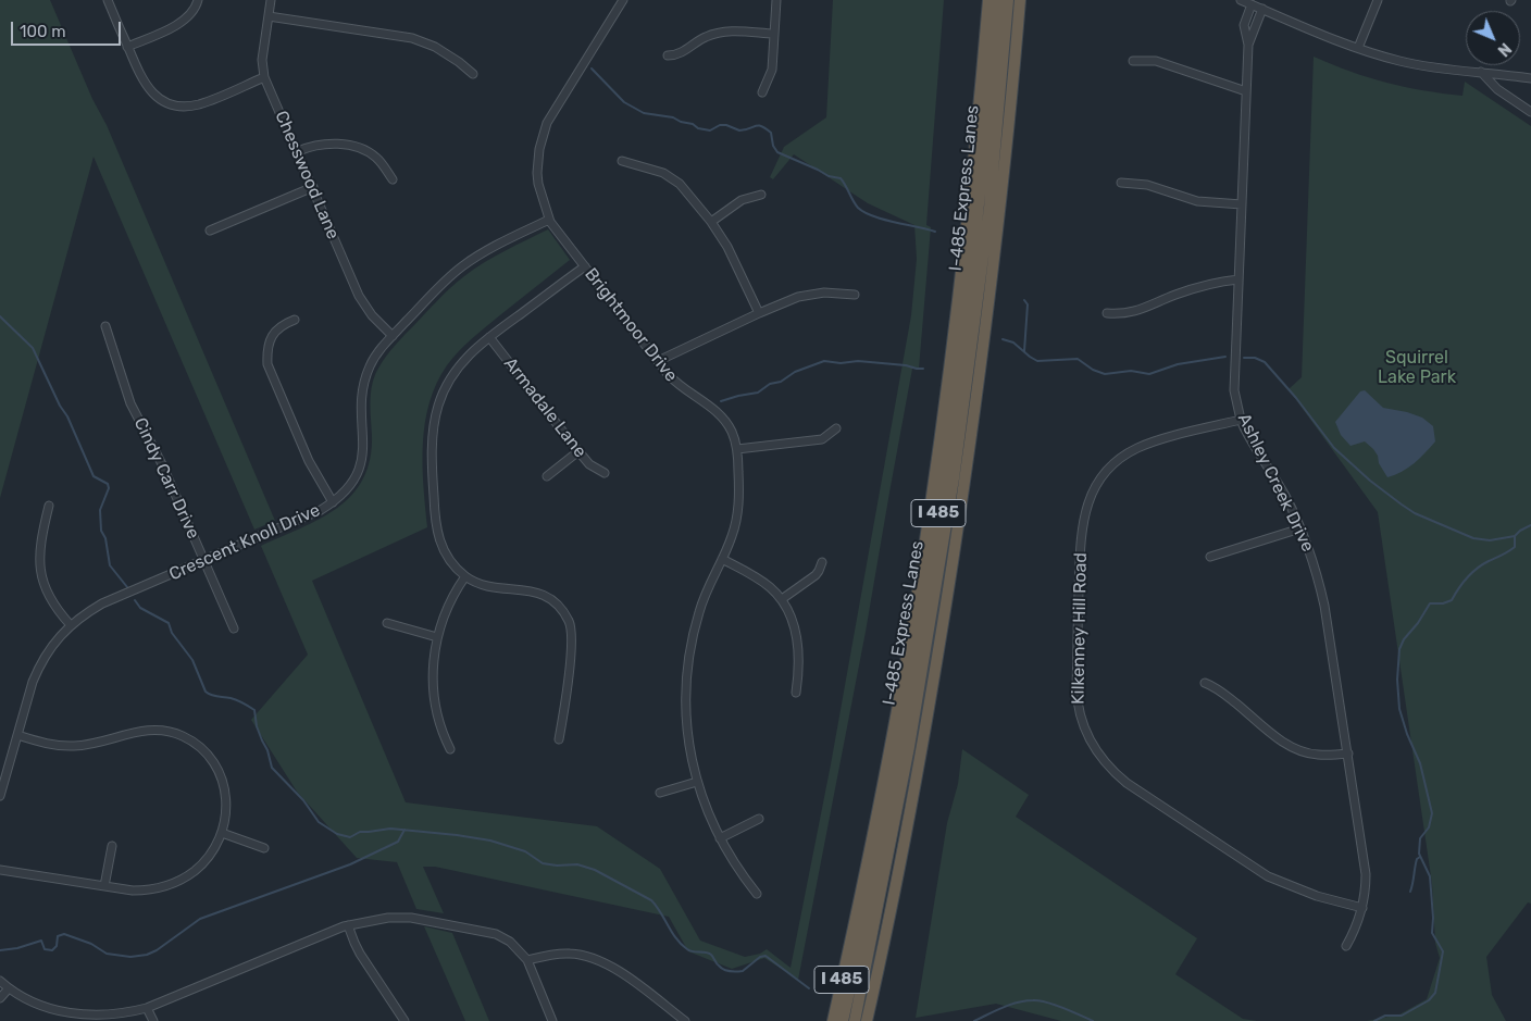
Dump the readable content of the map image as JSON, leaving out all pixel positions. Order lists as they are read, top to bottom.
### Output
{
  "streets": {
    "highway": ["I-485 Express Lanes", "I 485"],
    "street": [
      "Chesswood Lane",
      "Brightmoor Drive",
      "Armadale Lane",
      "Cindy Carr Drive",
      "Ashley Creek Drive",
      "Crescent Knoll Drive",
      "Kilkenney Hill Road"
    ]
  },
  "crossings": [
    ["Chesswood Lane", "Crescent Knoll Drive"],
    ["Brightmoor Drive", "Crescent Knoll Drive"],
    ["Cindy Carr Drive", "Crescent Knoll Drive"],
    ["Ashley Creek Drive", "Kilkenney Hill Road"]
  ],
  "parks": ["Squirrel Lake Park"],
  "scale_bar": "100 m",
  "north": "bottom right"
}
